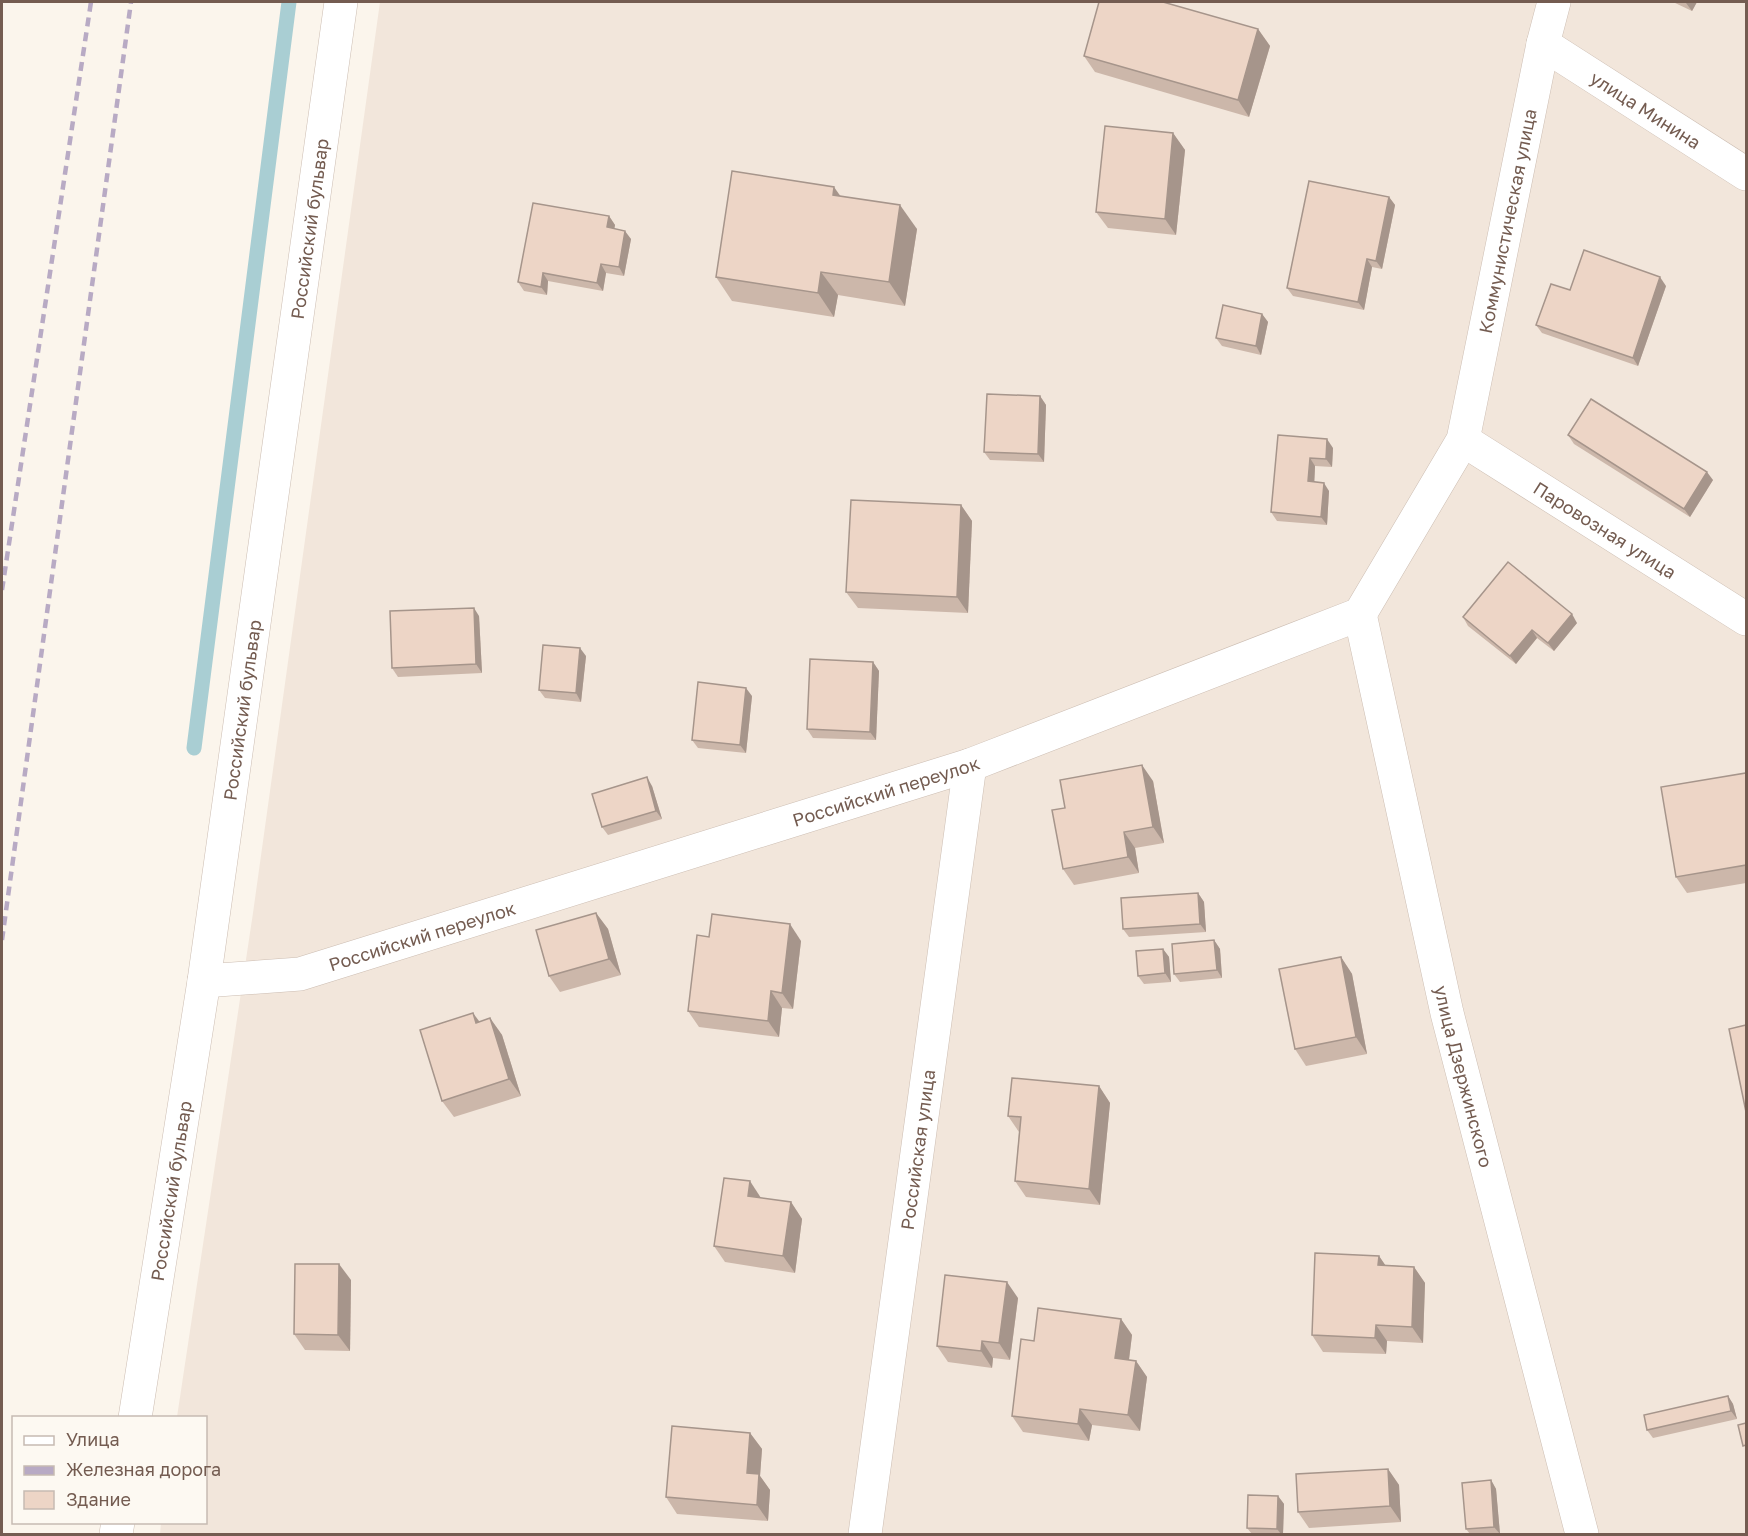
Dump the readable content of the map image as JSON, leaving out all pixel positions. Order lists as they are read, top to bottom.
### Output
{
  "streets": {
    "street": [
      "улица Минина",
      "Коммунистическая улица",
      "Российский бульвар",
      "Паровозная улица",
      "Российский переулок",
      "улица Дзержинского",
      "Российская улица"
    ]
  },
  "crossings": [
    ["улица Минина", "Коммунистическая улица"],
    ["Коммунистическая улица", "Паровозная улица"],
    ["Российский бульвар", "Российский переулок"],
    ["Российский переулок", "улица Дзержинского"],
    ["Российский переулок", "Российская улица"]
  ],
  "legend": ["Улица", "Железная дорога", "Здание"]
}
